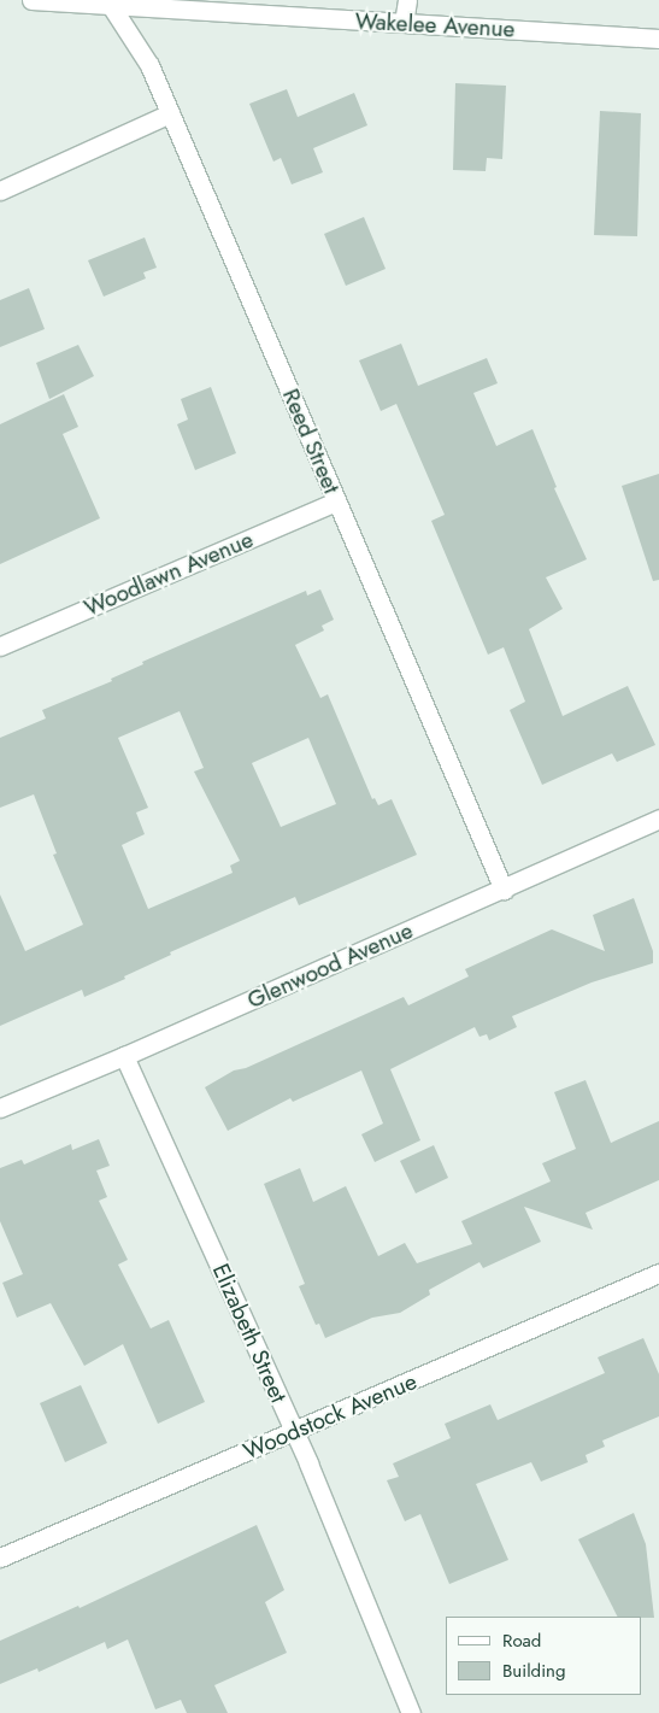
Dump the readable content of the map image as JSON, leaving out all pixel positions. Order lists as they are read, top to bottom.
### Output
{
  "streets": {
    "street": [
      "Wakelee Avenue",
      "Reed Street",
      "Woodlawn Avenue",
      "Glenwood Avenue",
      "Elizabeth Street",
      "Woodstock Avenue"
    ]
  },
  "crossings": [
    ["Wakelee Avenue", "Reed Street"],
    ["Reed Street", "Woodlawn Avenue"],
    ["Reed Street", "Glenwood Avenue"],
    ["Glenwood Avenue", "Elizabeth Street"],
    ["Elizabeth Street", "Woodstock Avenue"]
  ],
  "legend": ["Road", "Building"]
}
